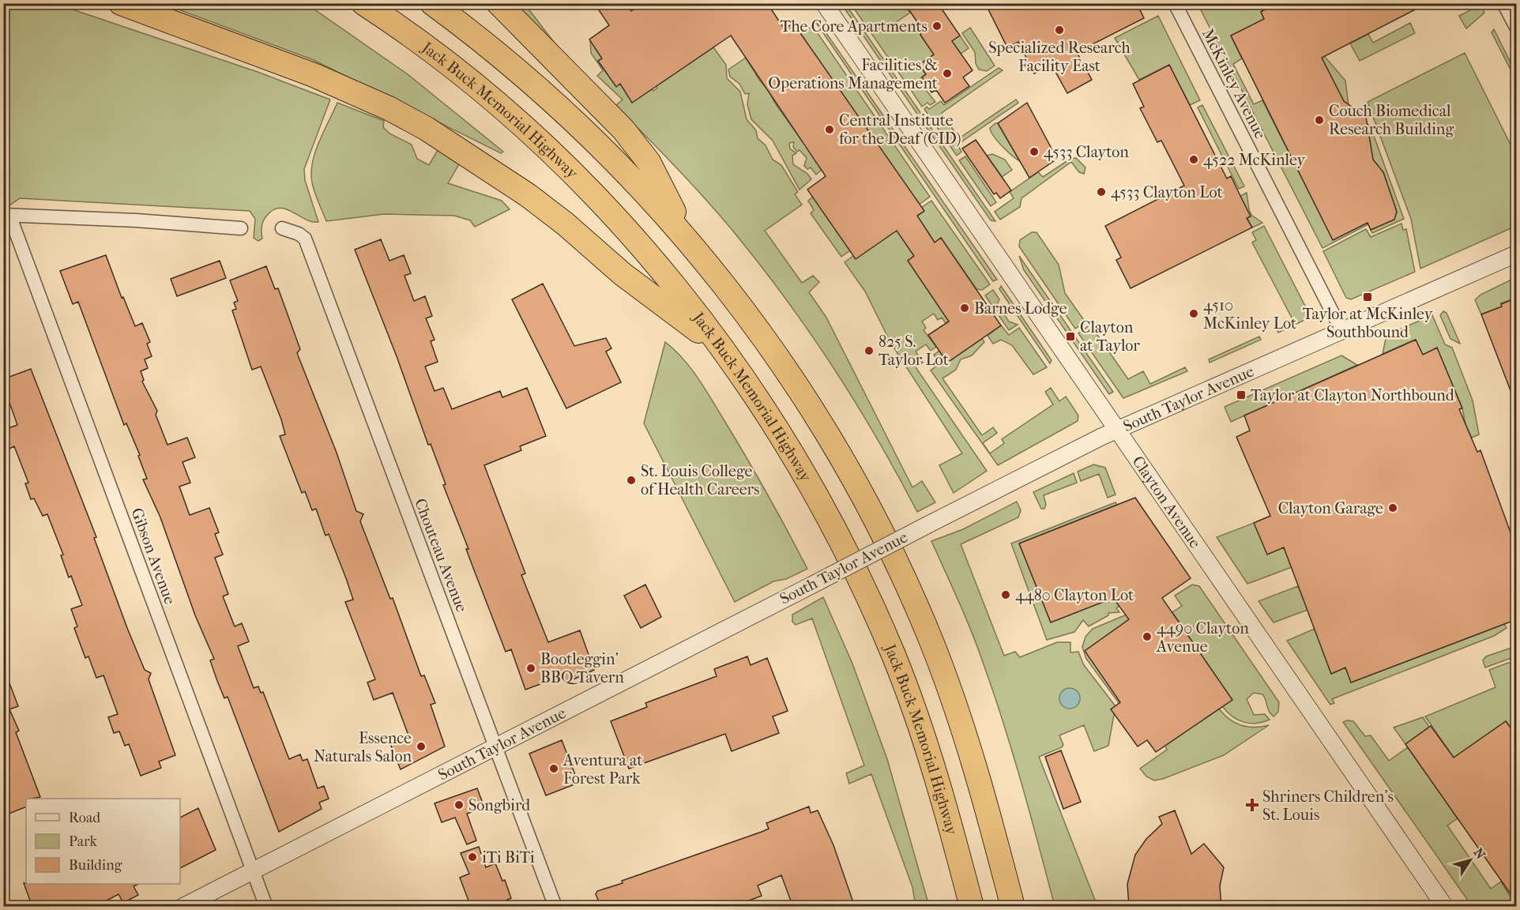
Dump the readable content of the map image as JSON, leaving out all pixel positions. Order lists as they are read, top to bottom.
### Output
{
  "streets": {
    "highway": ["Jack Buck Memorial Highway"],
    "street": [
      "McKinley Avenue",
      "South Taylor Avenue",
      "Clayton Avenue",
      "Chouteau Avenue",
      "Gibson Avenue"
    ]
  },
  "crossings": [
    ["McKinley Avenue", "South Taylor Avenue"],
    ["South Taylor Avenue", "Clayton Avenue"],
    ["South Taylor Avenue", "Chouteau Avenue"],
    ["South Taylor Avenue", "Gibson Avenue"]
  ],
  "places": {
    "other": [
      "The Core Apartments",
      "Specialized Research Facility East",
      "Facilities & Operations Management",
      "Couch Biomedical Research Building",
      "Central Institute for the Deaf (CID)",
      "4533 Clayton",
      "4522 McKinley",
      "4533 Clayton Lot",
      "Barnes Lodge",
      "4510 McKinley Lot",
      "825 S. Taylor Lot",
      "St. Louis College of Health Careers",
      "Clayton Garage",
      "4480 Clayton Lot",
      "4490 Clayton Avenue",
      "Bootleggin' BBQ Tavern",
      "Essence Naturals Salon",
      "Aventura at Forest Park",
      "Songbird",
      "iTi BiTi"
    ],
    "transit": ["Taylor at McKinley Southbound", "Clayton at Taylor", "Taylor at Clayton Northbound"],
    "health": ["Shriners Children's St. Louis"]
  },
  "legend": ["Road", "Park", "Building"],
  "north": "top right"
}
